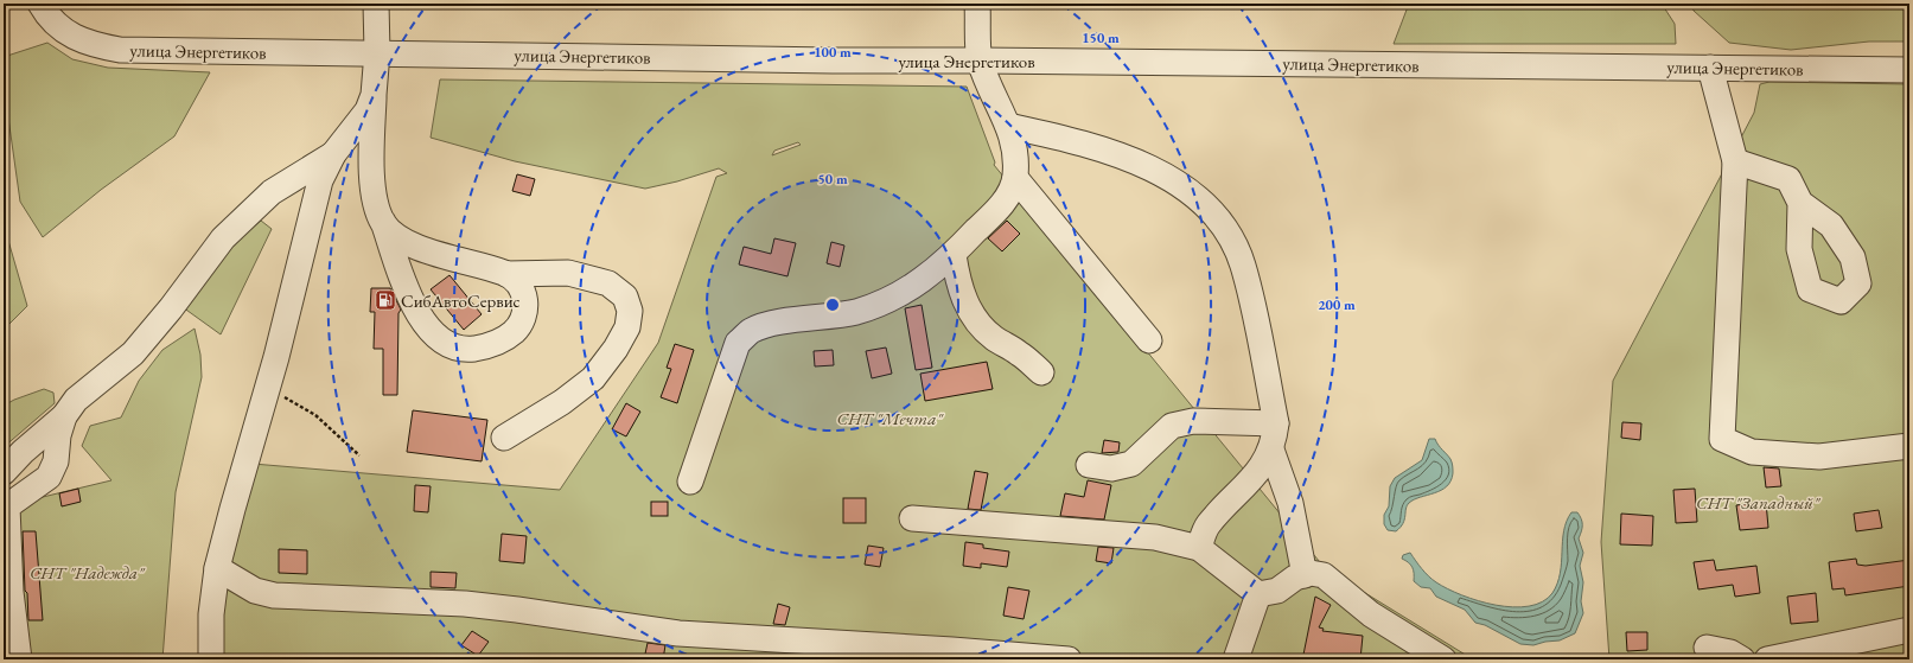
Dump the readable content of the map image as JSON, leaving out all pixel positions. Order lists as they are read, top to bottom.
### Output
{
  "streets": {
    "street": ["улица Энергетиков"]
  },
  "parks": ["СНТ \"Мечта\"", "СНТ \"Западный\"", "СНТ \"Надежда\""],
  "places": {
    "fuel station": ["СибАвтоСервис"]
  },
  "rings": [
    "150 m",
    "100 m",
    "50 m",
    "200 m"
  ]
}
